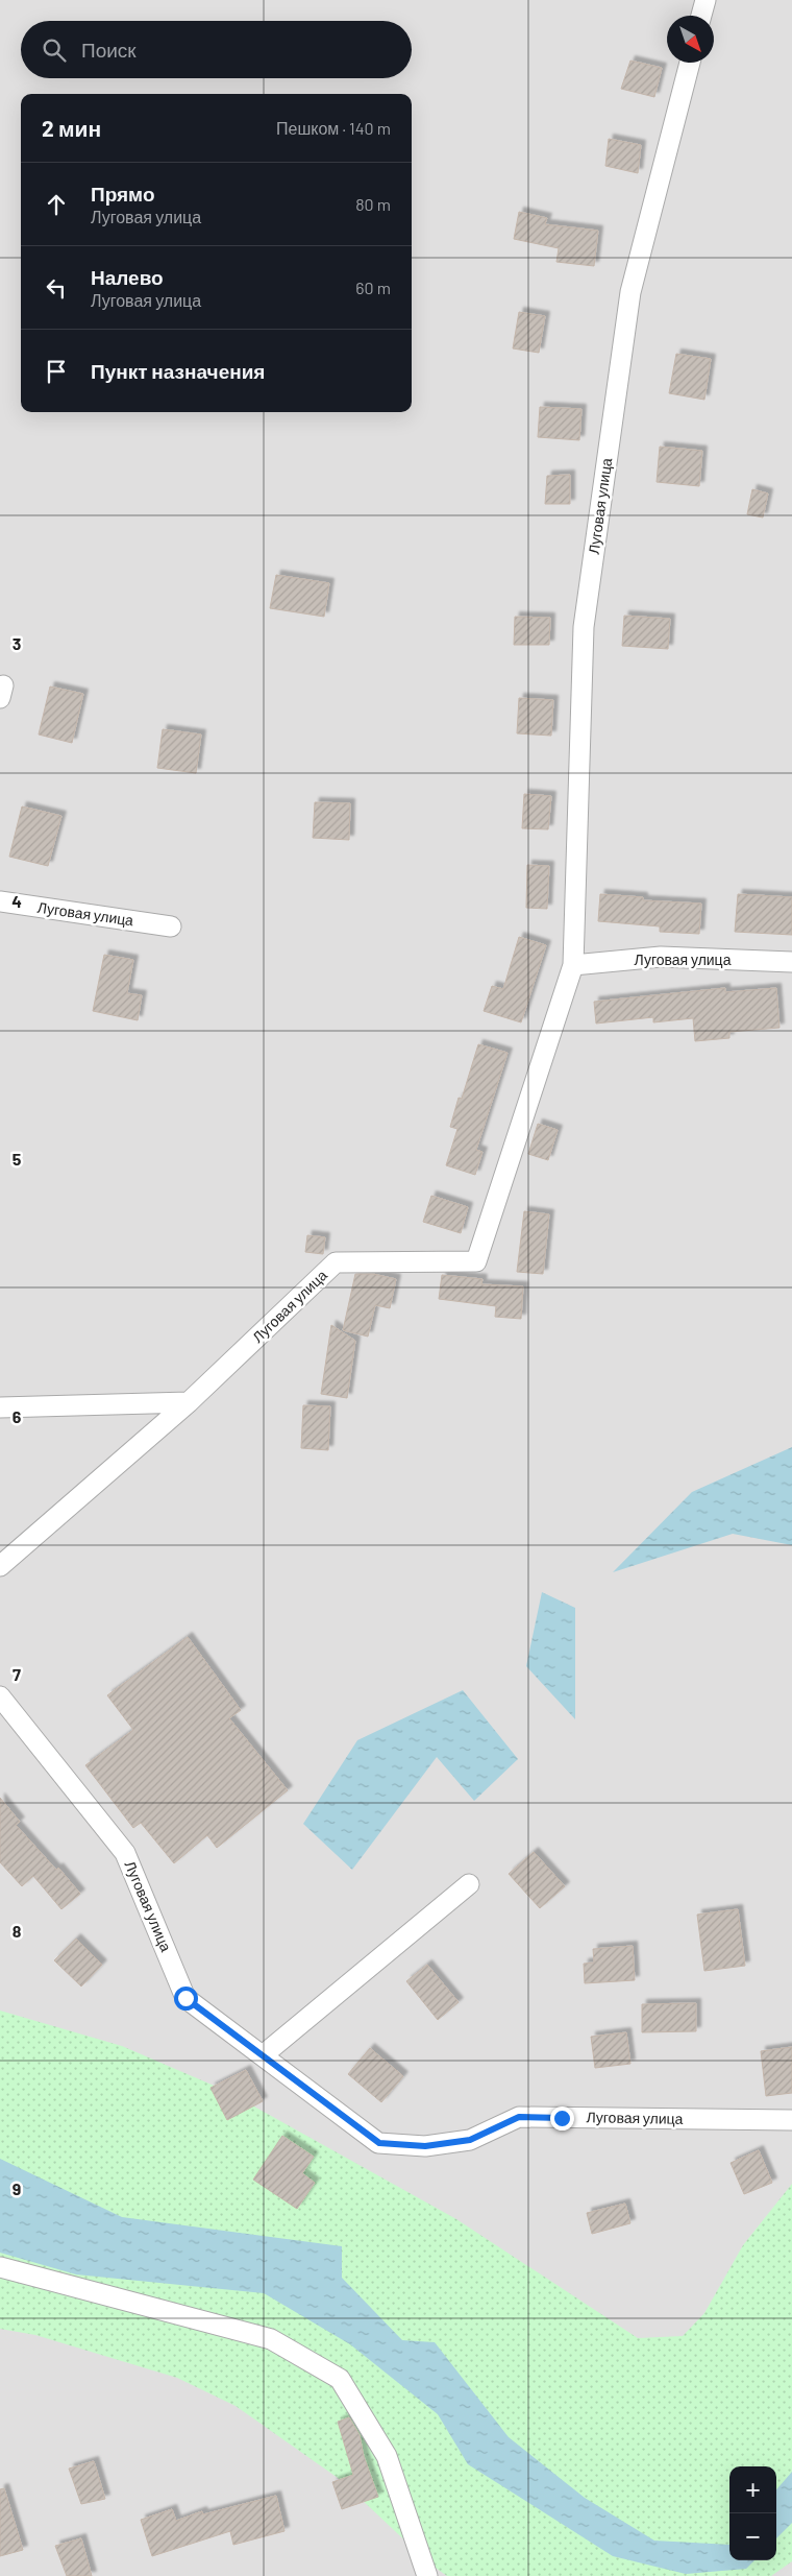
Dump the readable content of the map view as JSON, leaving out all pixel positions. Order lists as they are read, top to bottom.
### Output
{
  "streets": {
    "street": ["Луговая улица"]
  },
  "north": "bottom right",
  "page": {
    "search": "Поиск",
    "heading": ["2 мин", "Пешком · 140 m"],
    "list": [
      ["Прямо", "Луговая улица", "80 m"],
      ["Налево", "Луговая улица", "60 m"],
      "Пункт назначения"
    ],
    "map_buttons": ["+", "−"]
  },
  "grid": {
    "rows": [
      "3",
      "4",
      "5",
      "6",
      "7",
      "8",
      "9"
    ]
  }
}
